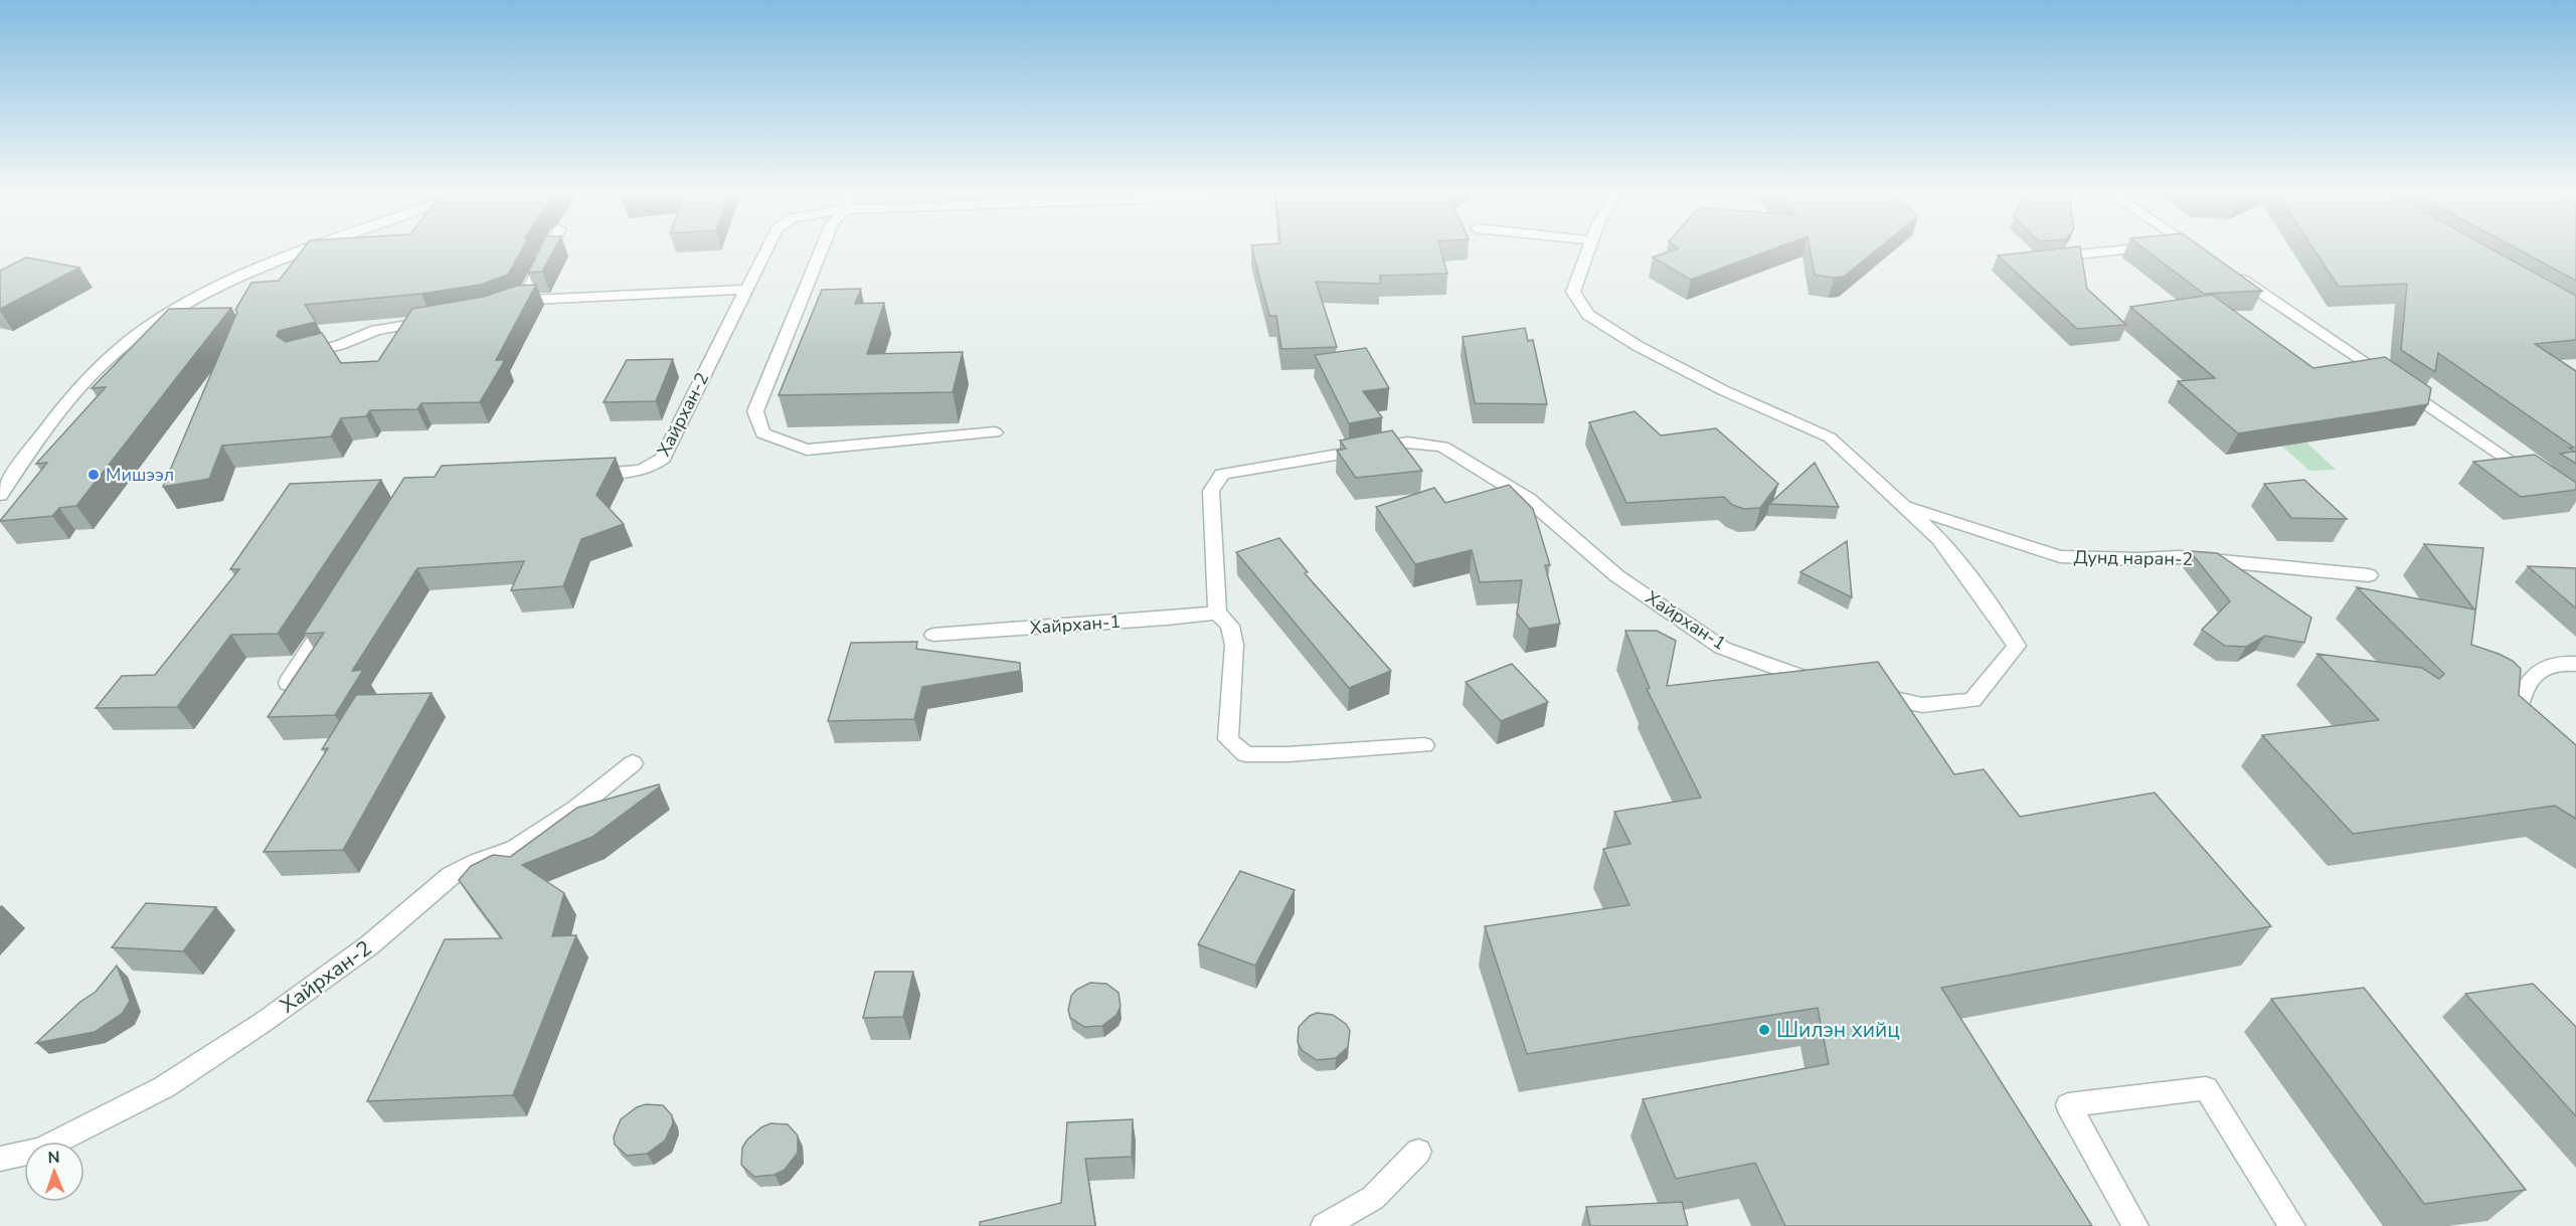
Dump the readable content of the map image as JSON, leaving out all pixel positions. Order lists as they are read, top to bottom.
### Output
{
  "streets": {
    "street": ["Хайрхан-2", "Дунд наран-2", "Хайрхан-1"]
  },
  "places": ["Мишээл", "Шилэн хийц"],
  "north": "top"
}
